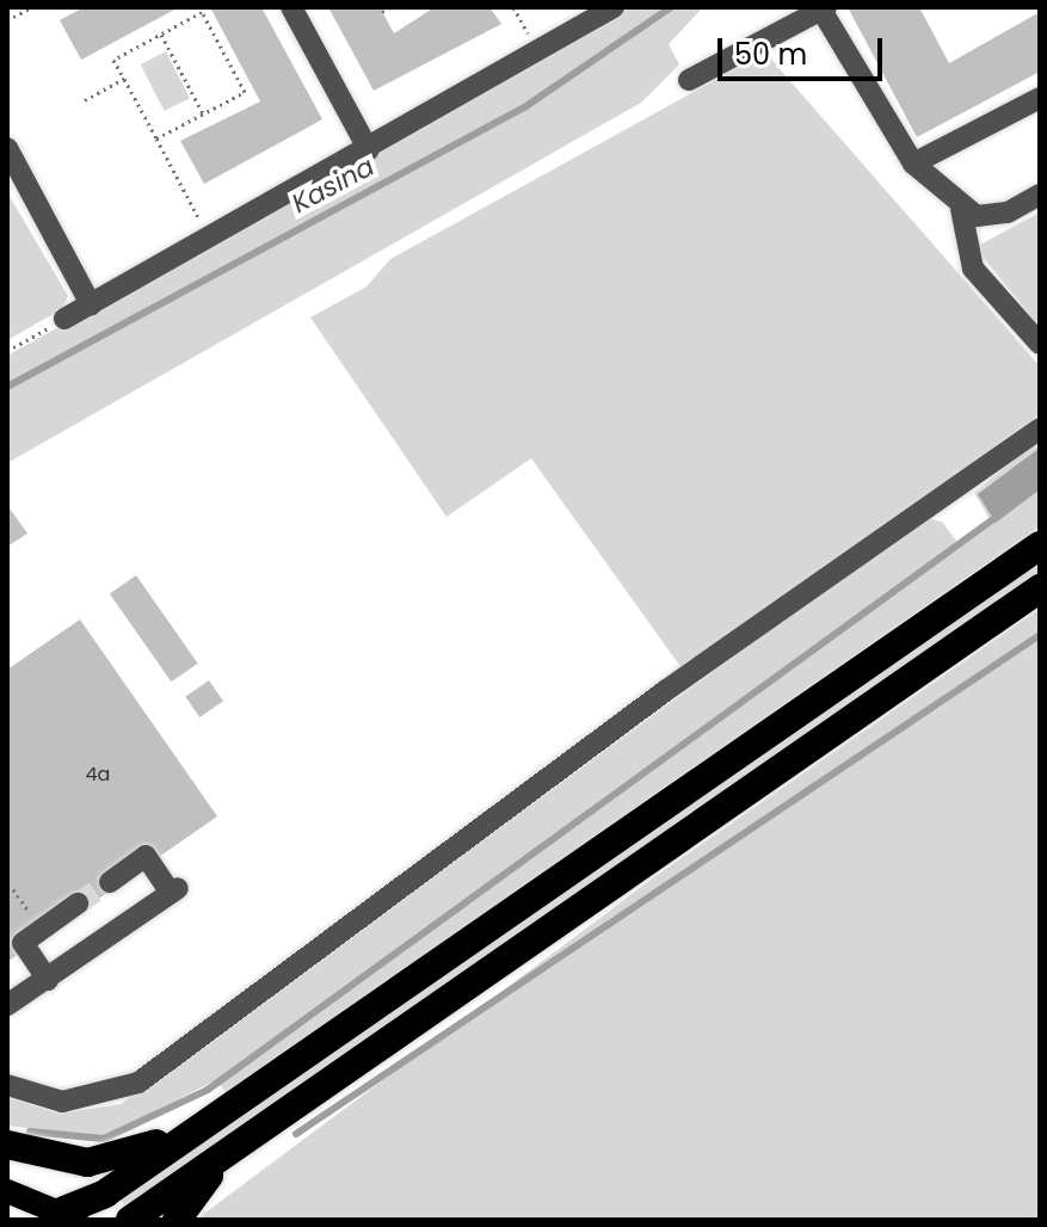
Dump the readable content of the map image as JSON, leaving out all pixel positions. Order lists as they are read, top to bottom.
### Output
{
  "water": ["Kasina"],
  "house_numbers": ["4a"],
  "scale_bar": "50 m"
}
